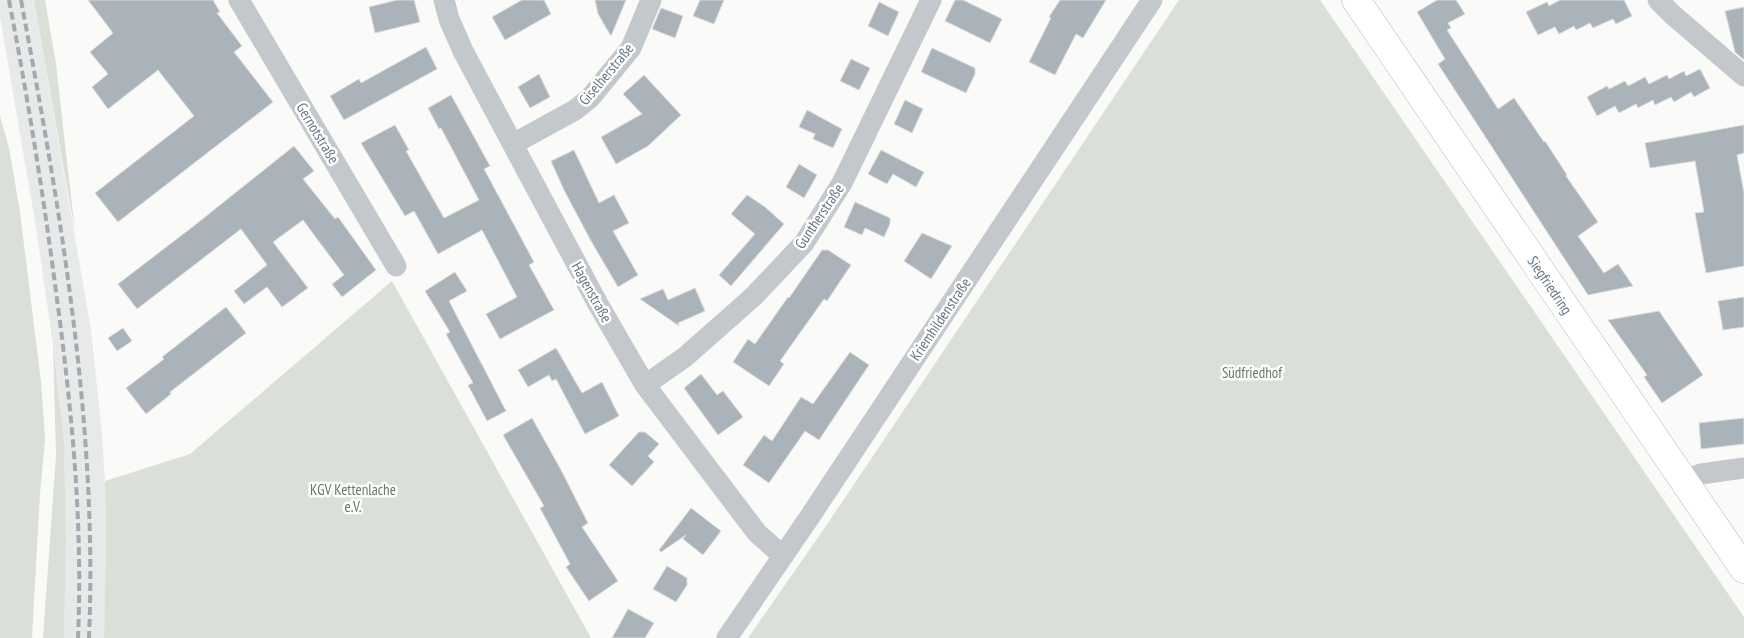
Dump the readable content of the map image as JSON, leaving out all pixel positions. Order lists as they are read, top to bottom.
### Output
{
  "streets": {
    "main road": ["Siegfriedring"],
    "street": [
      "Giselherstraße",
      "Gernotstraße",
      "Guntherstraße",
      "Hagenstraße",
      "Kriemhildenstraße"
    ]
  },
  "crossings": [
    ["Giselherstraße", "Hagenstraße"],
    ["Guntherstraße", "Hagenstraße"],
    ["Hagenstraße", "Kriemhildenstraße"]
  ],
  "parks": ["Südfriedhof", "KGV Kettenlache e.V."]
}
